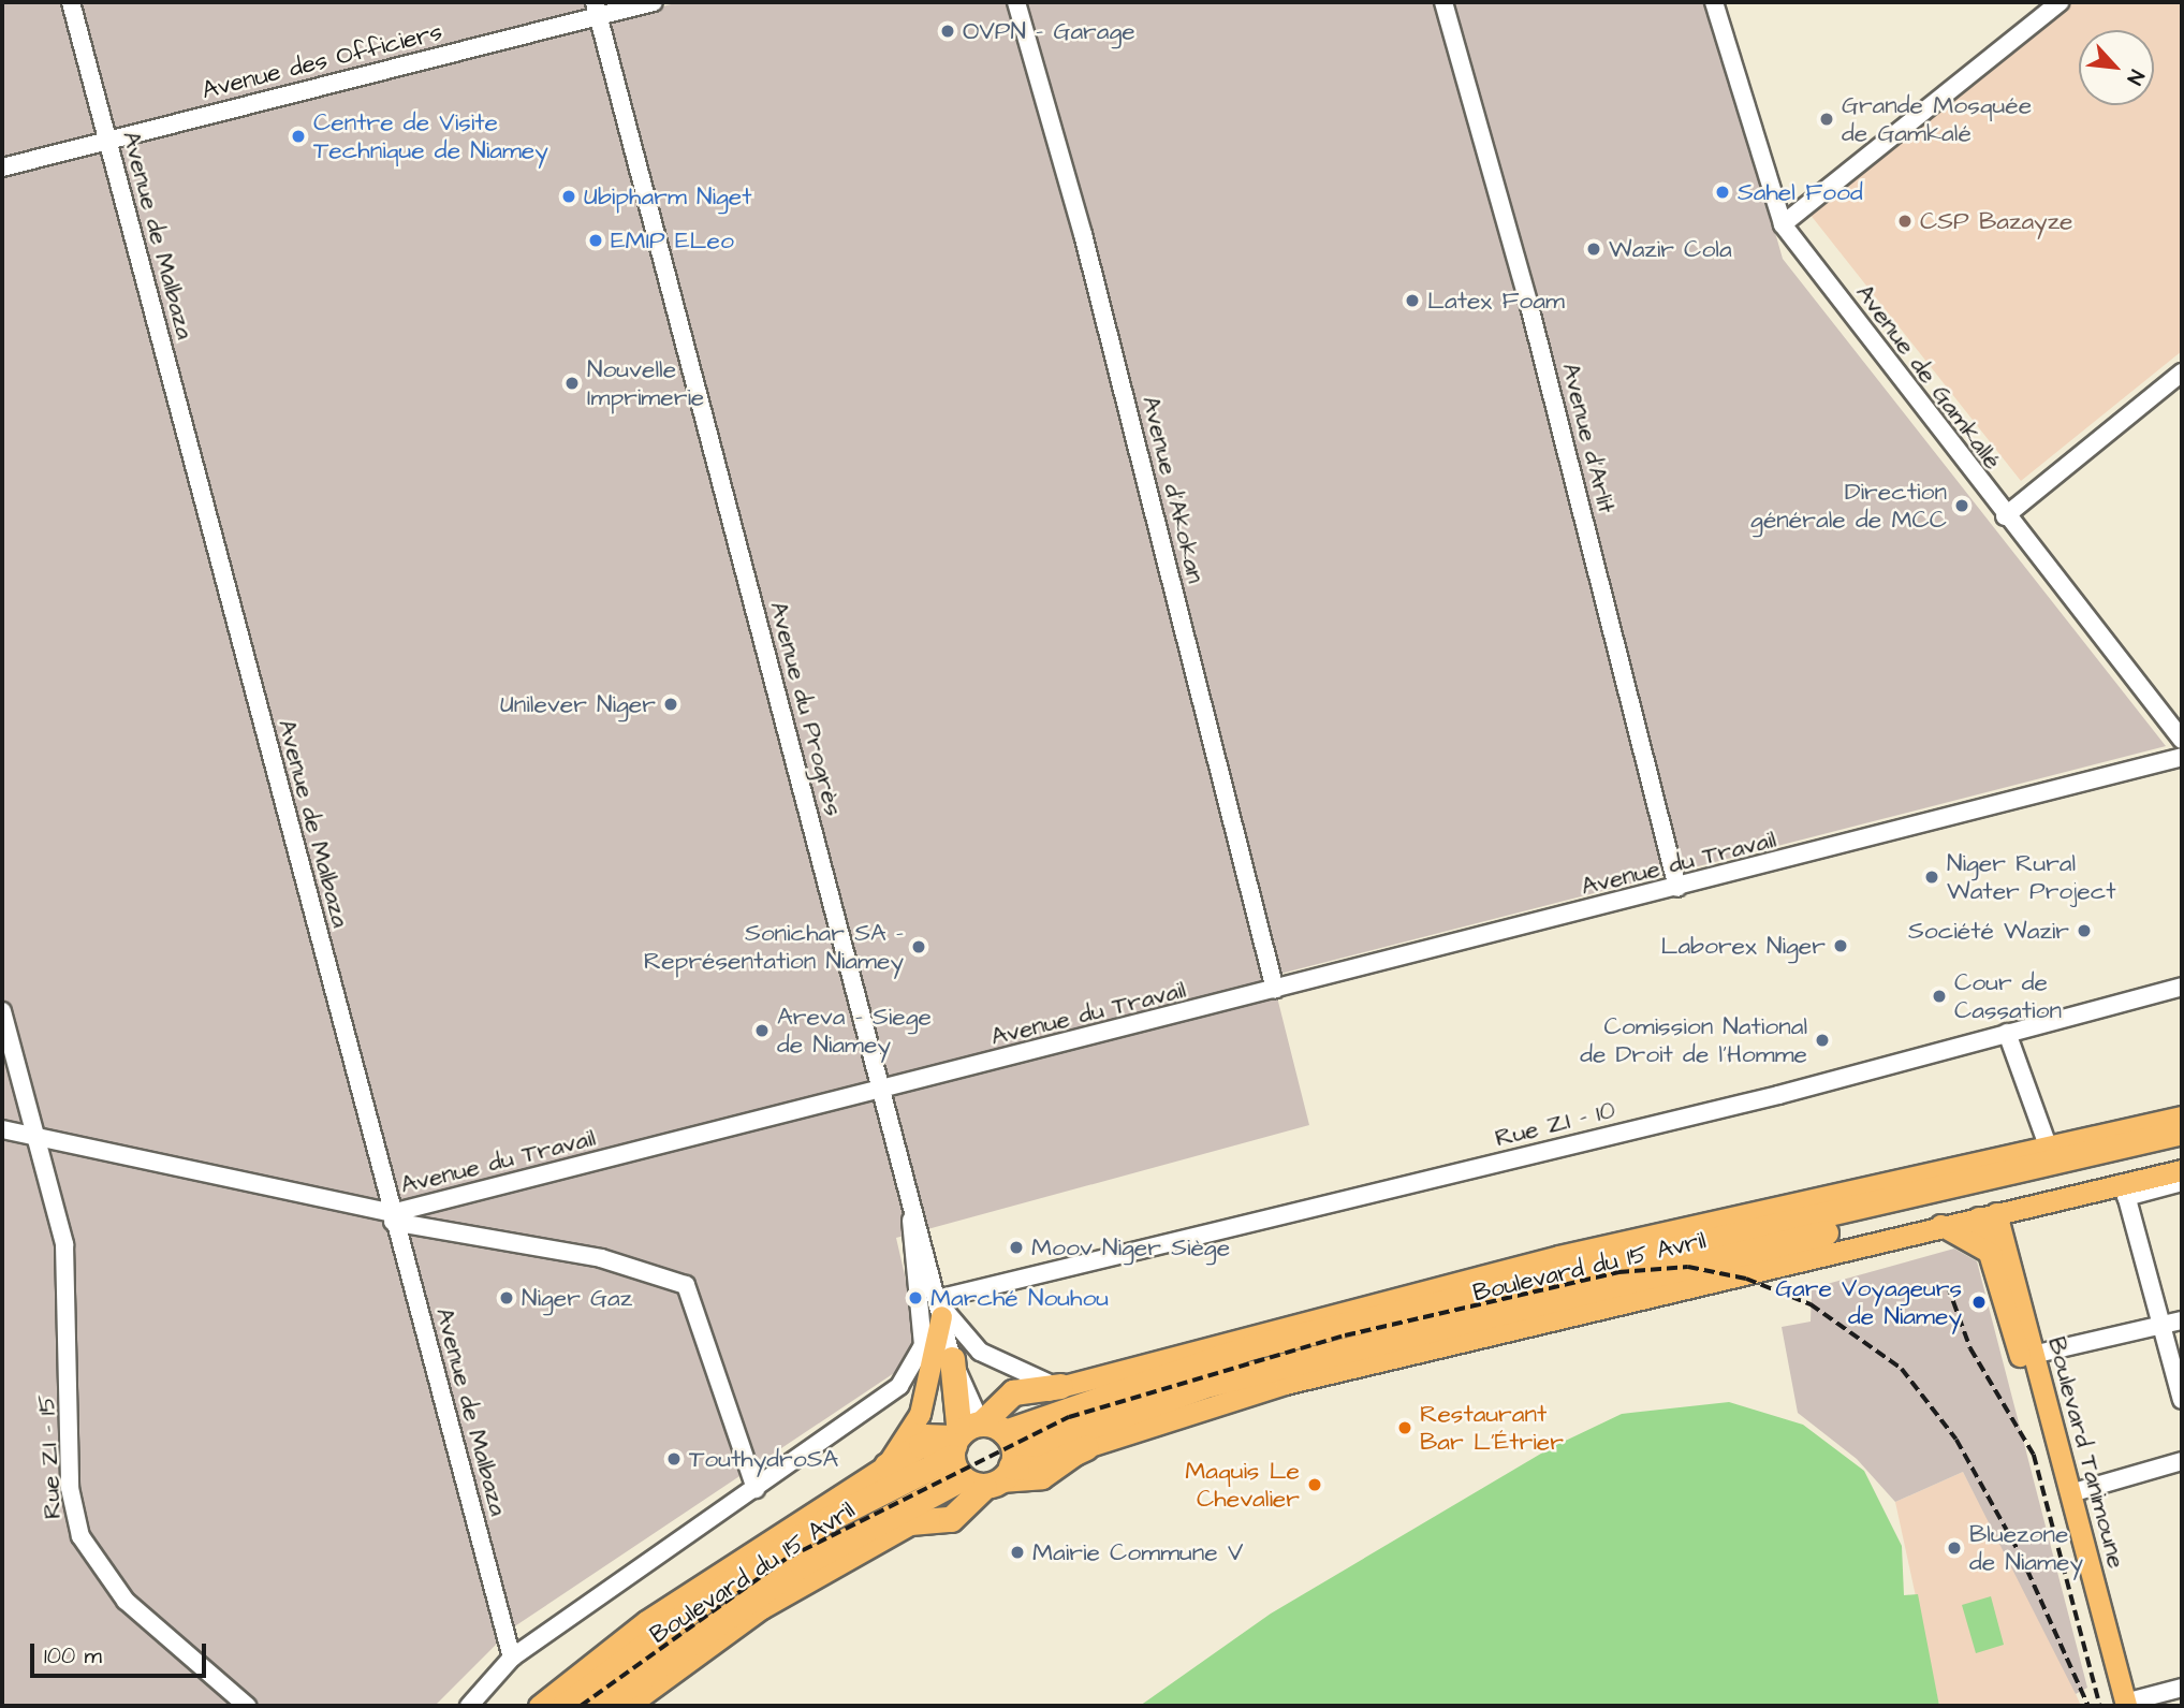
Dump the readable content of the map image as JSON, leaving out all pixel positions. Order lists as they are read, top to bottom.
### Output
{
  "streets": {
    "highway": ["Boulevard du 15 Avril"],
    "main road": ["Boulevard Tanimoune"],
    "street": [
      "Avenue des Officiers",
      "Avenue de Malbaza",
      "Avenue de Gamkallé",
      "Avenue d'Arlit",
      "Avenue d'Akokan",
      "Avenue du Progrès",
      "Avenue du Travail",
      "Rue ZI - 10",
      "Rue ZI - 15"
    ]
  },
  "crossings": [
    ["Avenue des Officiers", "Avenue de Malbaza"],
    ["Avenue des Officiers", "Avenue du Progrès"],
    ["Avenue de Malbaza", "Avenue du Travail"],
    ["Avenue d'Arlit", "Avenue du Travail"],
    ["Avenue d'Akokan", "Avenue du Travail"],
    ["Avenue du Progrès", "Avenue du Travail"],
    ["Avenue du Progrès", "Rue ZI - 10"],
    ["Avenue du Travail", "Rue ZI - 15"],
    ["Boulevard du 15 Avril", "Boulevard Tanimoune"]
  ],
  "places": [
    "OVPN - Garage",
    "Grande Mosquée de Gamkalé",
    "Centre de Visite Technique de Niamey",
    "Sahel Food",
    "Ubipharm Niget",
    "CSP Bazayze",
    "EMIP ELeo",
    "Wazir Cola",
    "Latex Foam",
    "Nouvelle Imprimerie",
    "Direction générale de MCC",
    "Unilever Niger",
    "Niger Rural Water Project",
    "Société Wazir",
    "Laborex Niger",
    "Sonichar SA - Représentation Niamey",
    "Cour de Cassation",
    "Areva - Siege de Niamey",
    "Comission National de Droit de l'Homme",
    "Moov Niger Siège",
    "Niger Gaz",
    "Marché Nouhou",
    "Gare Voyageurs de Niamey",
    "Restaurant Bar L’Étrier",
    "TouthydroSA",
    "Maquis Le Chevalier",
    "Bluezone de Niamey",
    "Mairie Commune V"
  ],
  "scale_bar": "100 m",
  "north": "bottom right"
}
